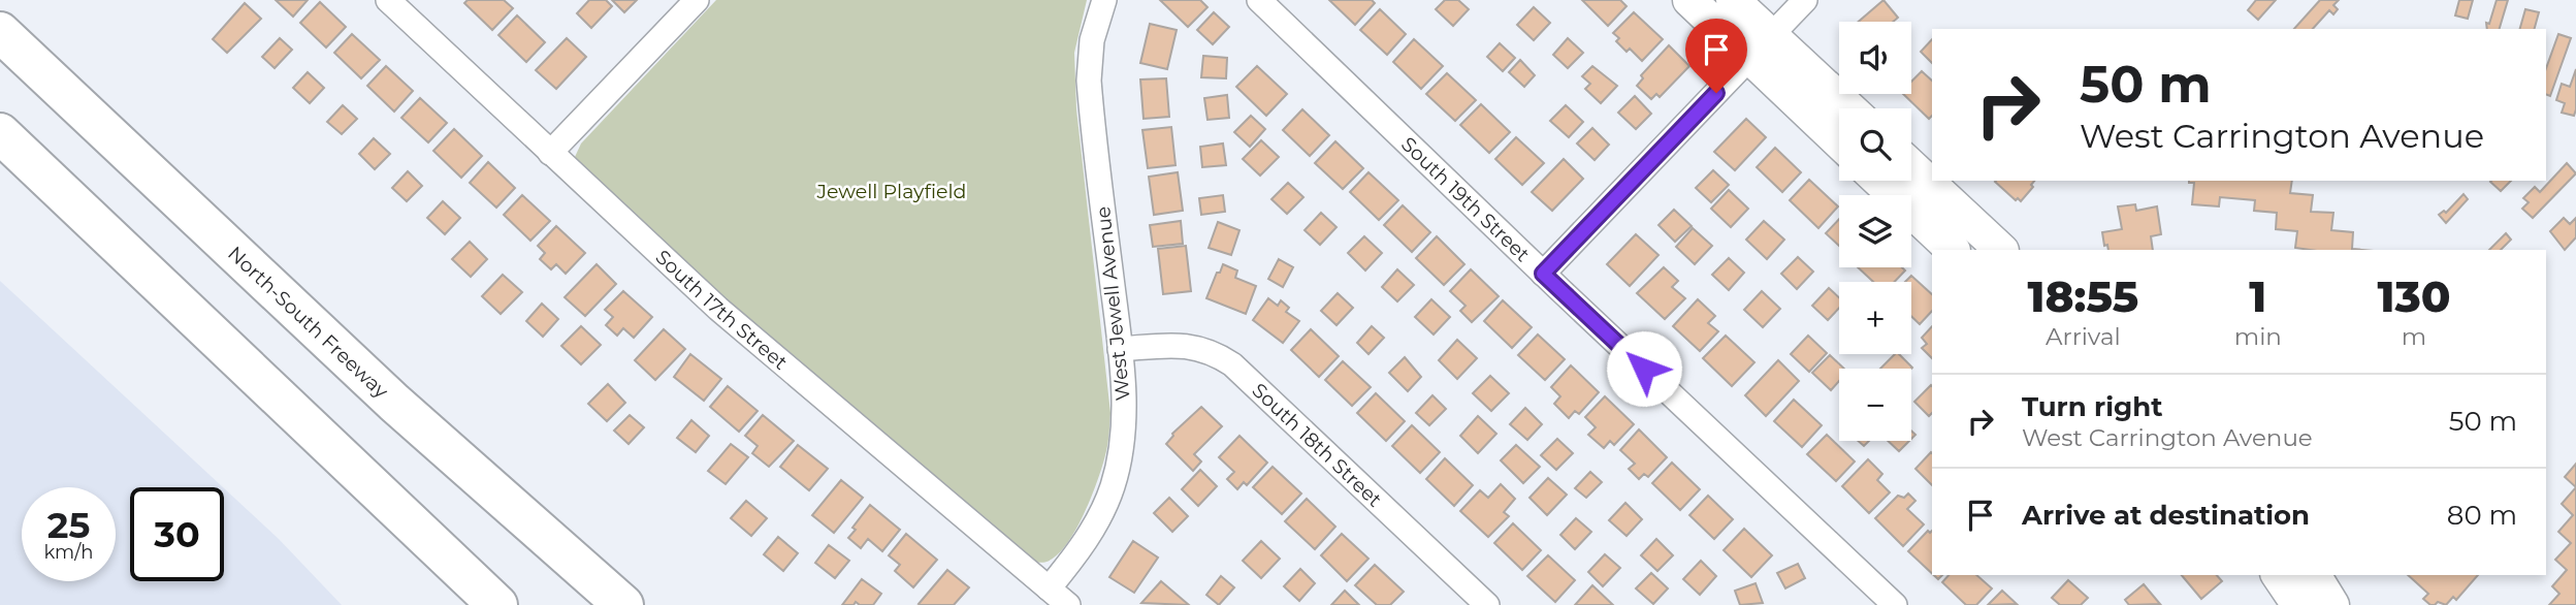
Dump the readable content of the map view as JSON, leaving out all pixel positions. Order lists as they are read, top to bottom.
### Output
{
  "streets": {
    "highway": ["North-South Freeway"],
    "street": [
      "South 19th Street",
      "West Jewell Avenue",
      "South 17th Street",
      "South 18th Street"
    ]
  },
  "crossings": [
    ["West Jewell Avenue", "South 17th Street"],
    ["West Jewell Avenue", "South 18th Street"]
  ],
  "parks": ["Jewell Playfield"],
  "page": {
    "map_buttons": ["+", "−"],
    "turn": ["50 m", "West Carrington Avenue"],
    "eta": [
      "18:55",
      "Arrival",
      "1",
      "min",
      "130",
      "m"
    ],
    "list": [
      {
        "name": "Turn right",
        "note": "West Carrington Avenue",
        "value": "50 m"
      },
      {
        "name": "Arrive at destination",
        "value": "80 m"
      }
    ],
    "speed": "25 km/h",
    "limit": "30"
  }
}
